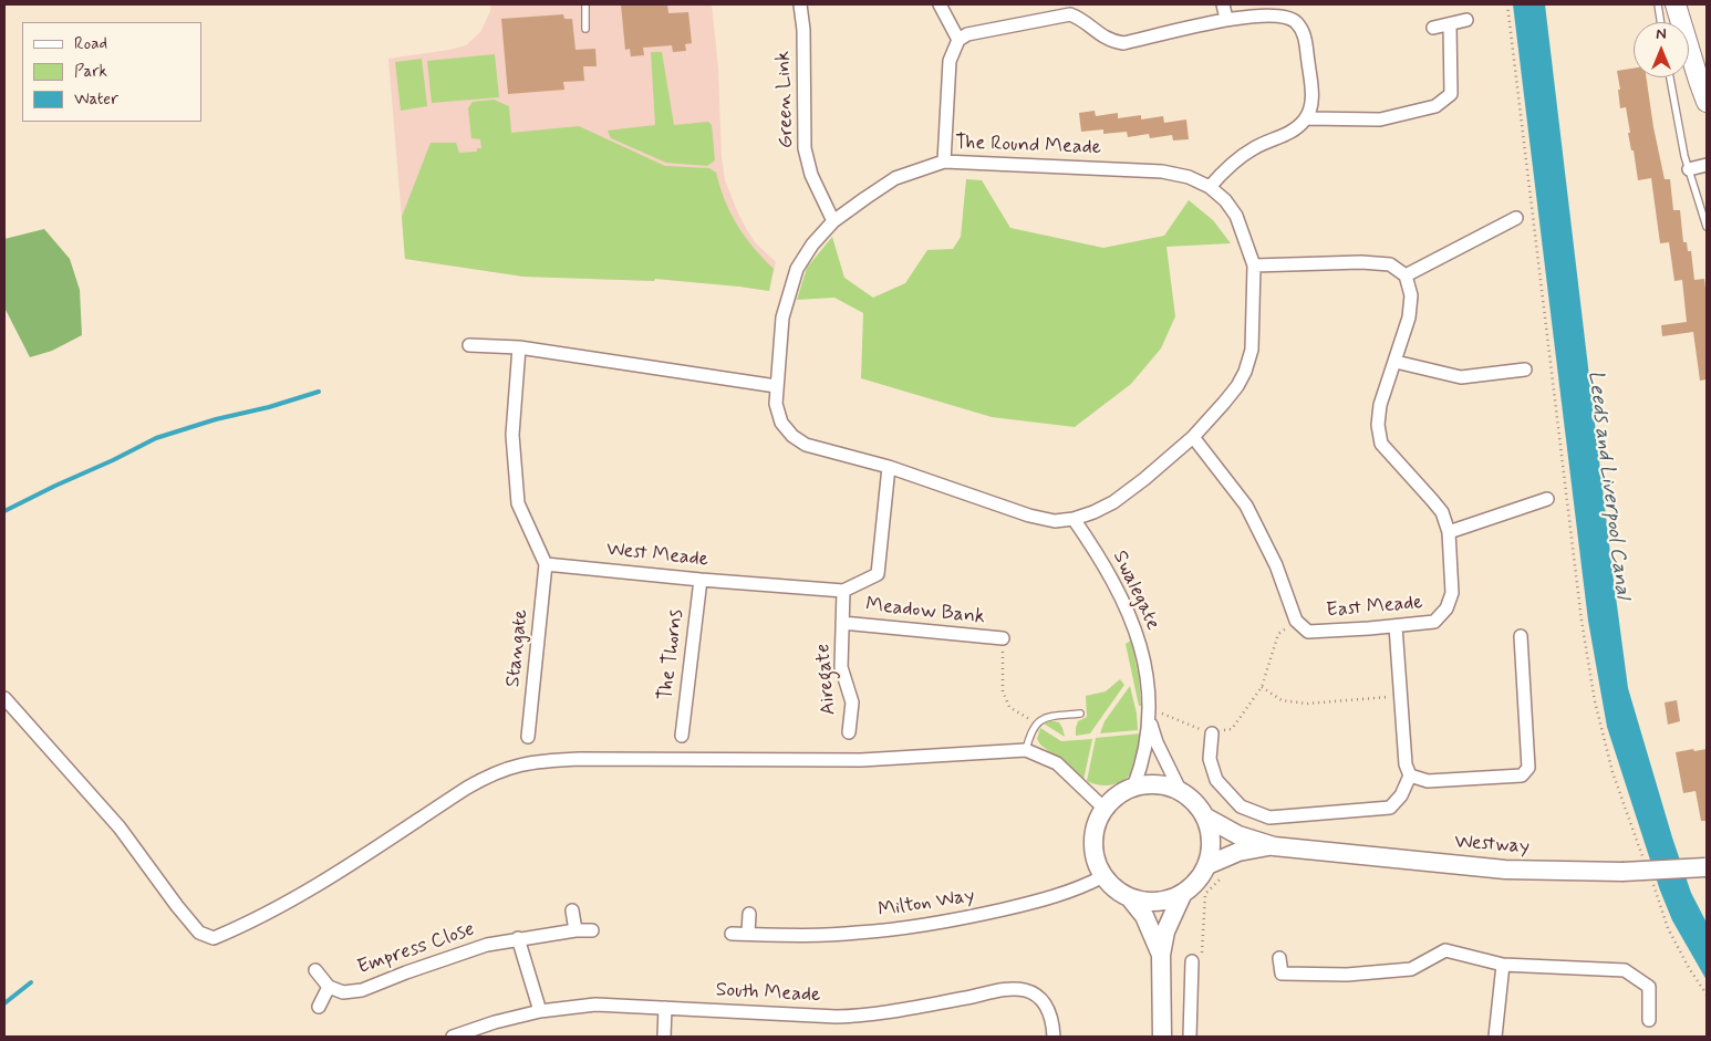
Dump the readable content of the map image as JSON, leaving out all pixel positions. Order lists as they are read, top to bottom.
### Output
{
  "streets": {
    "main road": ["Westway"],
    "street": [
      "Green Link",
      "The Round Meade",
      "West Meade",
      "Swalegate",
      "East Meade",
      "Meadow Bank",
      "Stangate",
      "The Thorns",
      "Airegate",
      "Milton Way",
      "Empress Close",
      "South Meade"
    ]
  },
  "crossings": [
    ["Green Link", "The Round Meade"],
    ["The Round Meade", "Swalegate"],
    ["West Meade", "Stangate"],
    ["West Meade", "The Thorns"],
    ["West Meade", "Airegate"],
    ["Swalegate", "Westway"],
    ["Swalegate", "Milton Way"],
    ["Meadow Bank", "Airegate"],
    ["Westway", "Milton Way"]
  ],
  "water": ["Leeds and Liverpool Canal"],
  "legend": ["Road", "Park", "Water"],
  "north": "top"
}
